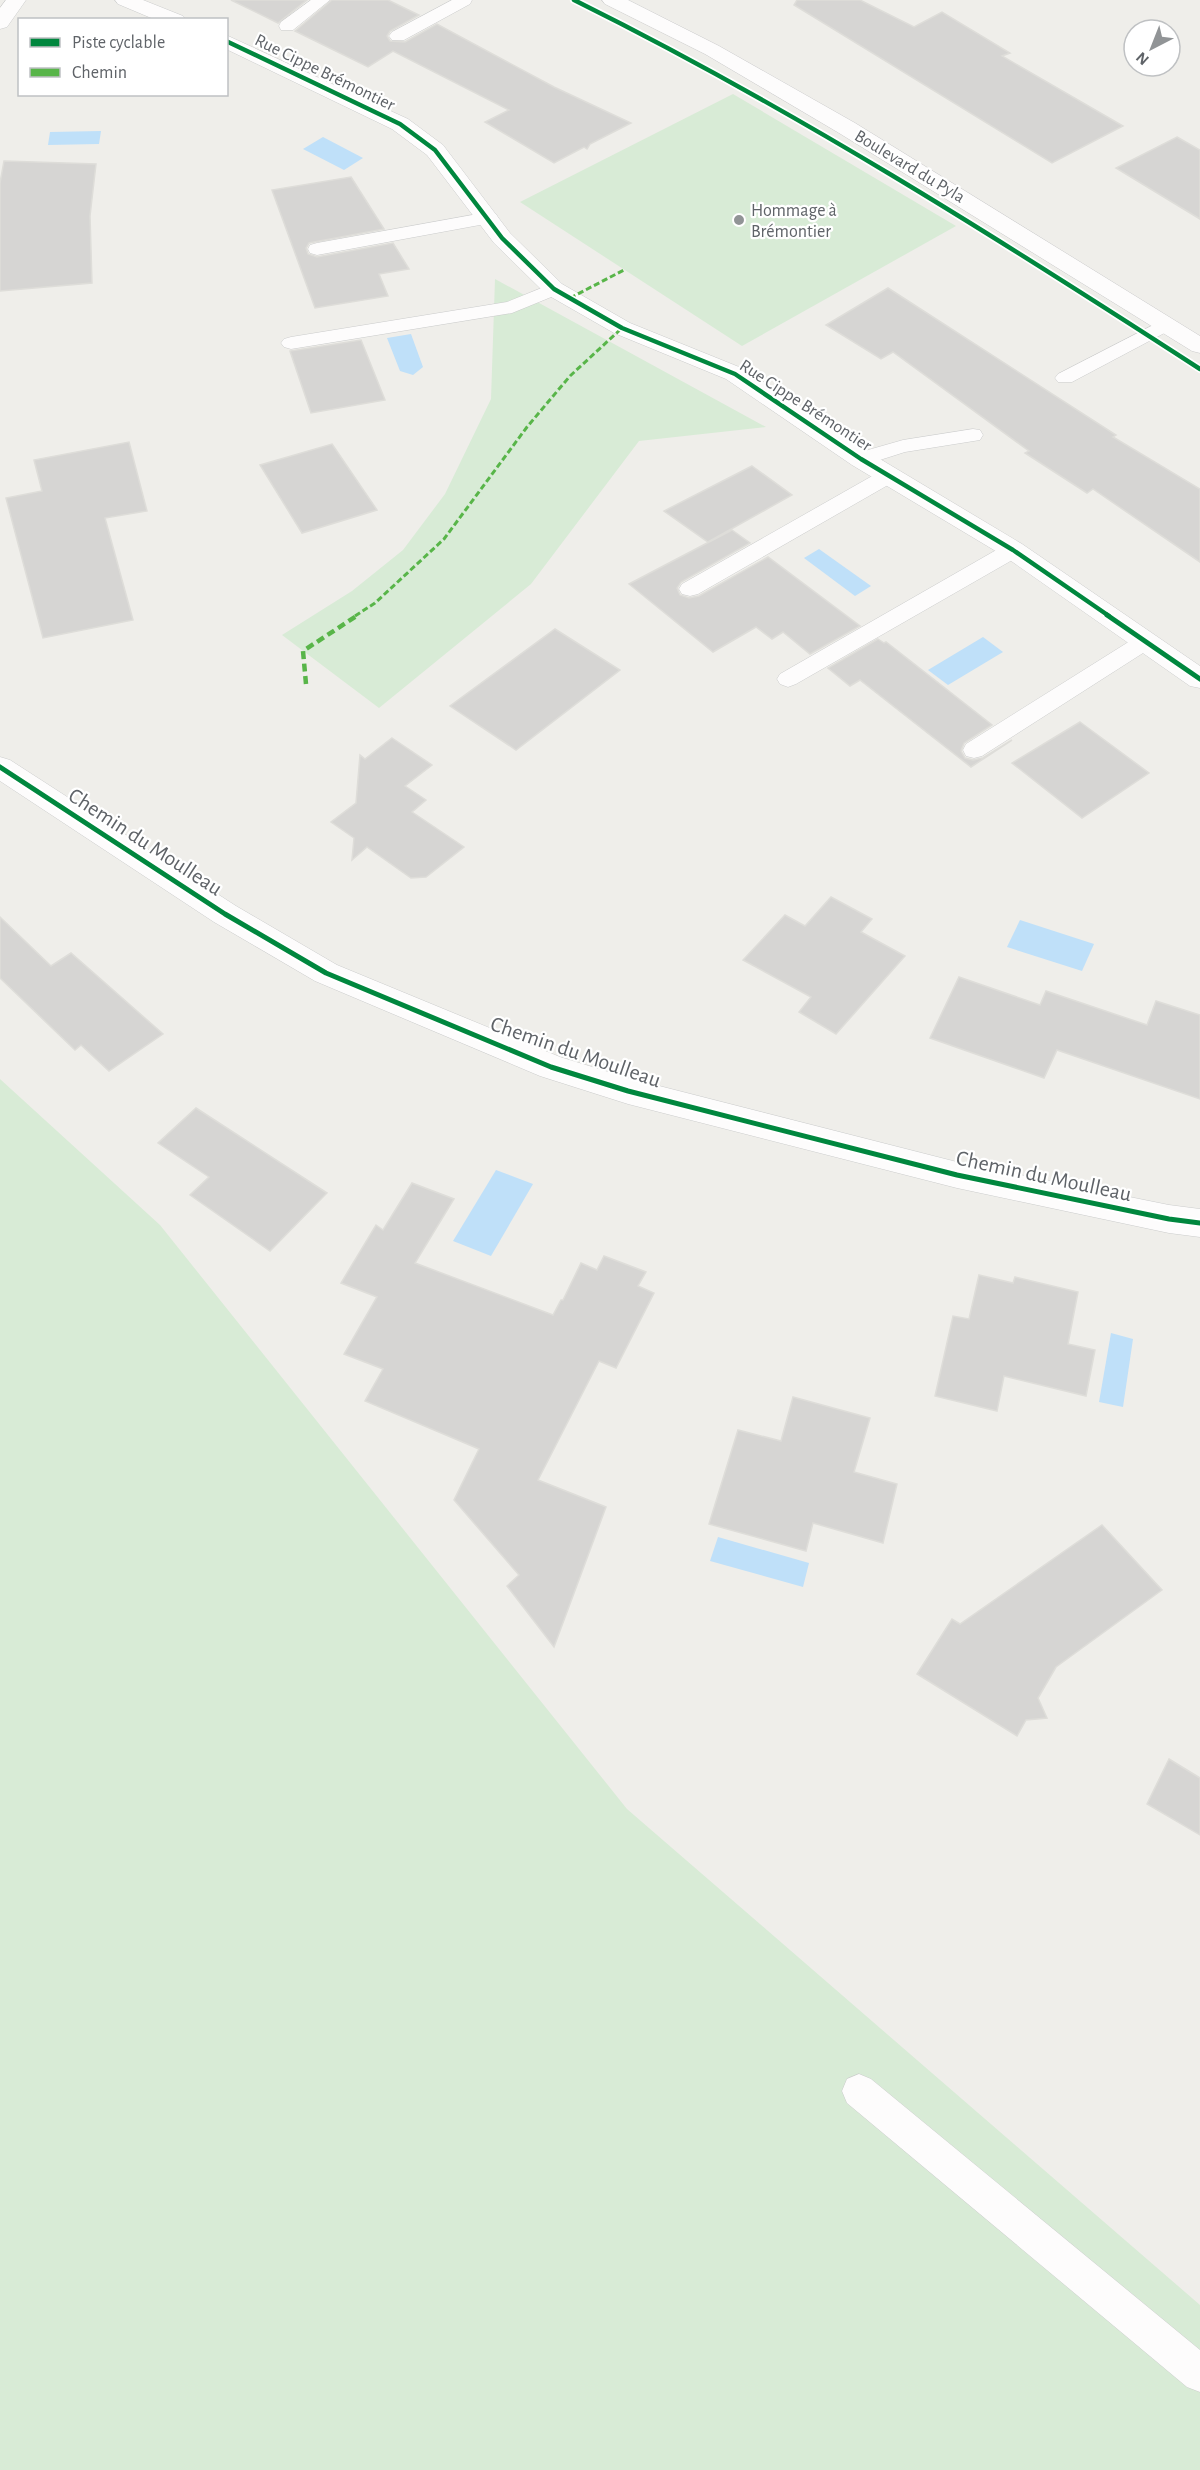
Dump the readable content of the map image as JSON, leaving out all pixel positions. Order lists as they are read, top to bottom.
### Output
{
  "streets": {
    "street": ["Rue Cippe Brémontier", "Boulevard du Pyla", "Chemin du Moulleau"]
  },
  "places": ["Hommage à Brémontier"],
  "legend": ["Piste cyclable", "Chemin"],
  "north": "bottom left"
}
